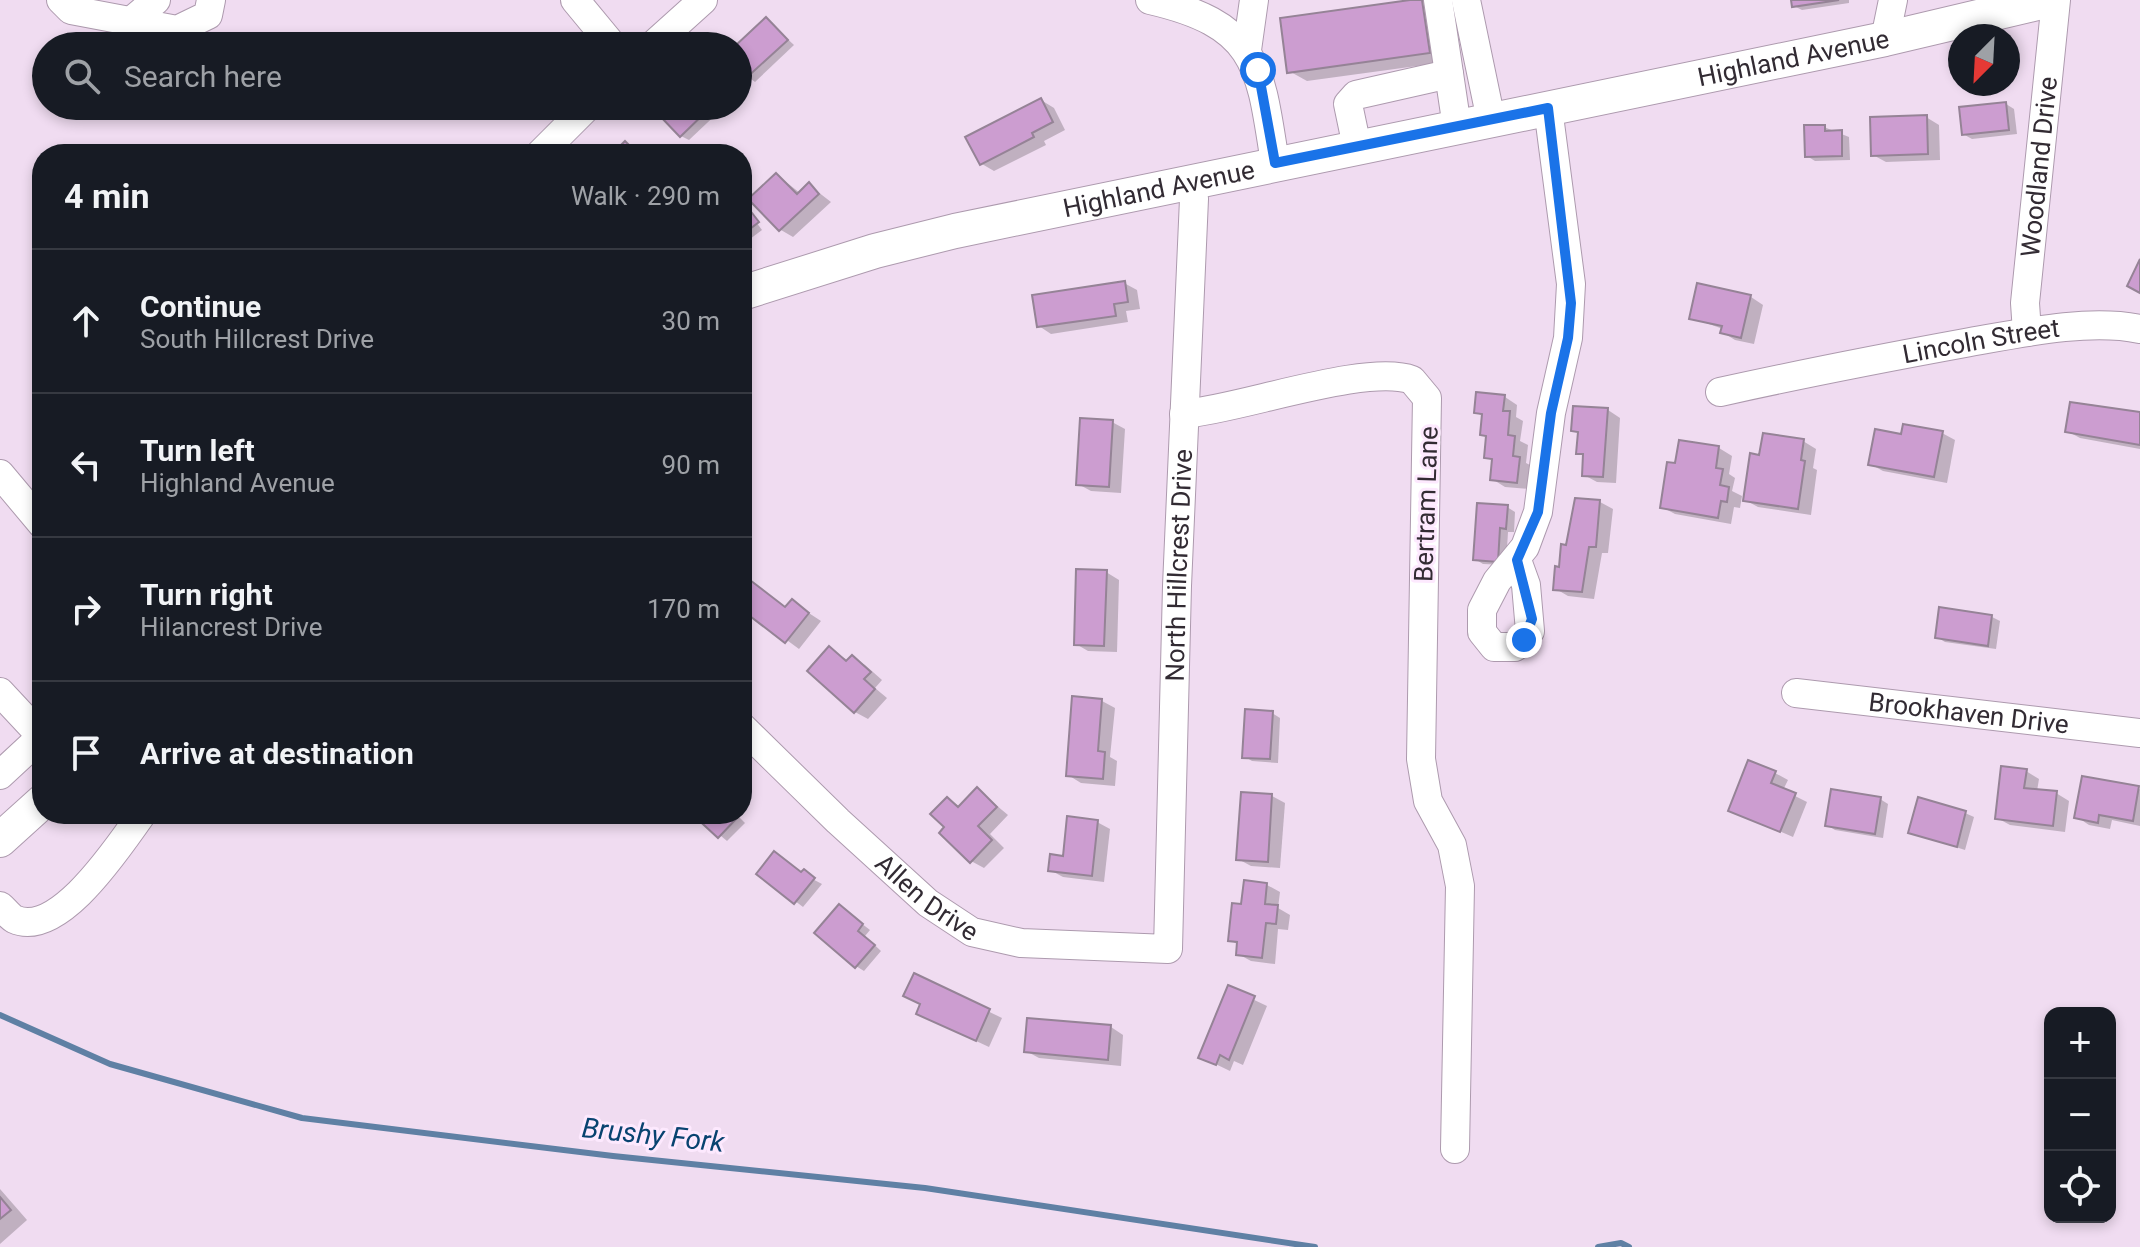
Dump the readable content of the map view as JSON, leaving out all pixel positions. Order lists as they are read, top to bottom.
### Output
{
  "streets": {
    "main road": ["Highland Avenue"],
    "street": [
      "Woodland Drive",
      "Lincoln Street",
      "Bertram Lane",
      "North Hillcrest Drive",
      "Brookhaven Drive",
      "Allen Drive"
    ]
  },
  "crossings": [
    ["Highland Avenue", "Woodland Drive"],
    ["Highland Avenue", "North Hillcrest Drive"],
    ["Woodland Drive", "Lincoln Street"],
    ["Bertram Lane", "North Hillcrest Drive"],
    ["North Hillcrest Drive", "Allen Drive"]
  ],
  "water": ["Brushy Fork"],
  "north": "bottom left",
  "page": {
    "search": "Search here",
    "heading": ["4 min", "Walk · 290 m"],
    "list": [
      ["Continue", "South Hillcrest Drive", "30 m"],
      ["Turn left", "Highland Avenue", "90 m"],
      ["Turn right", "Hilancrest Drive", "170 m"],
      "Arrive at destination"
    ],
    "map_buttons": ["+", "−"]
  }
}
